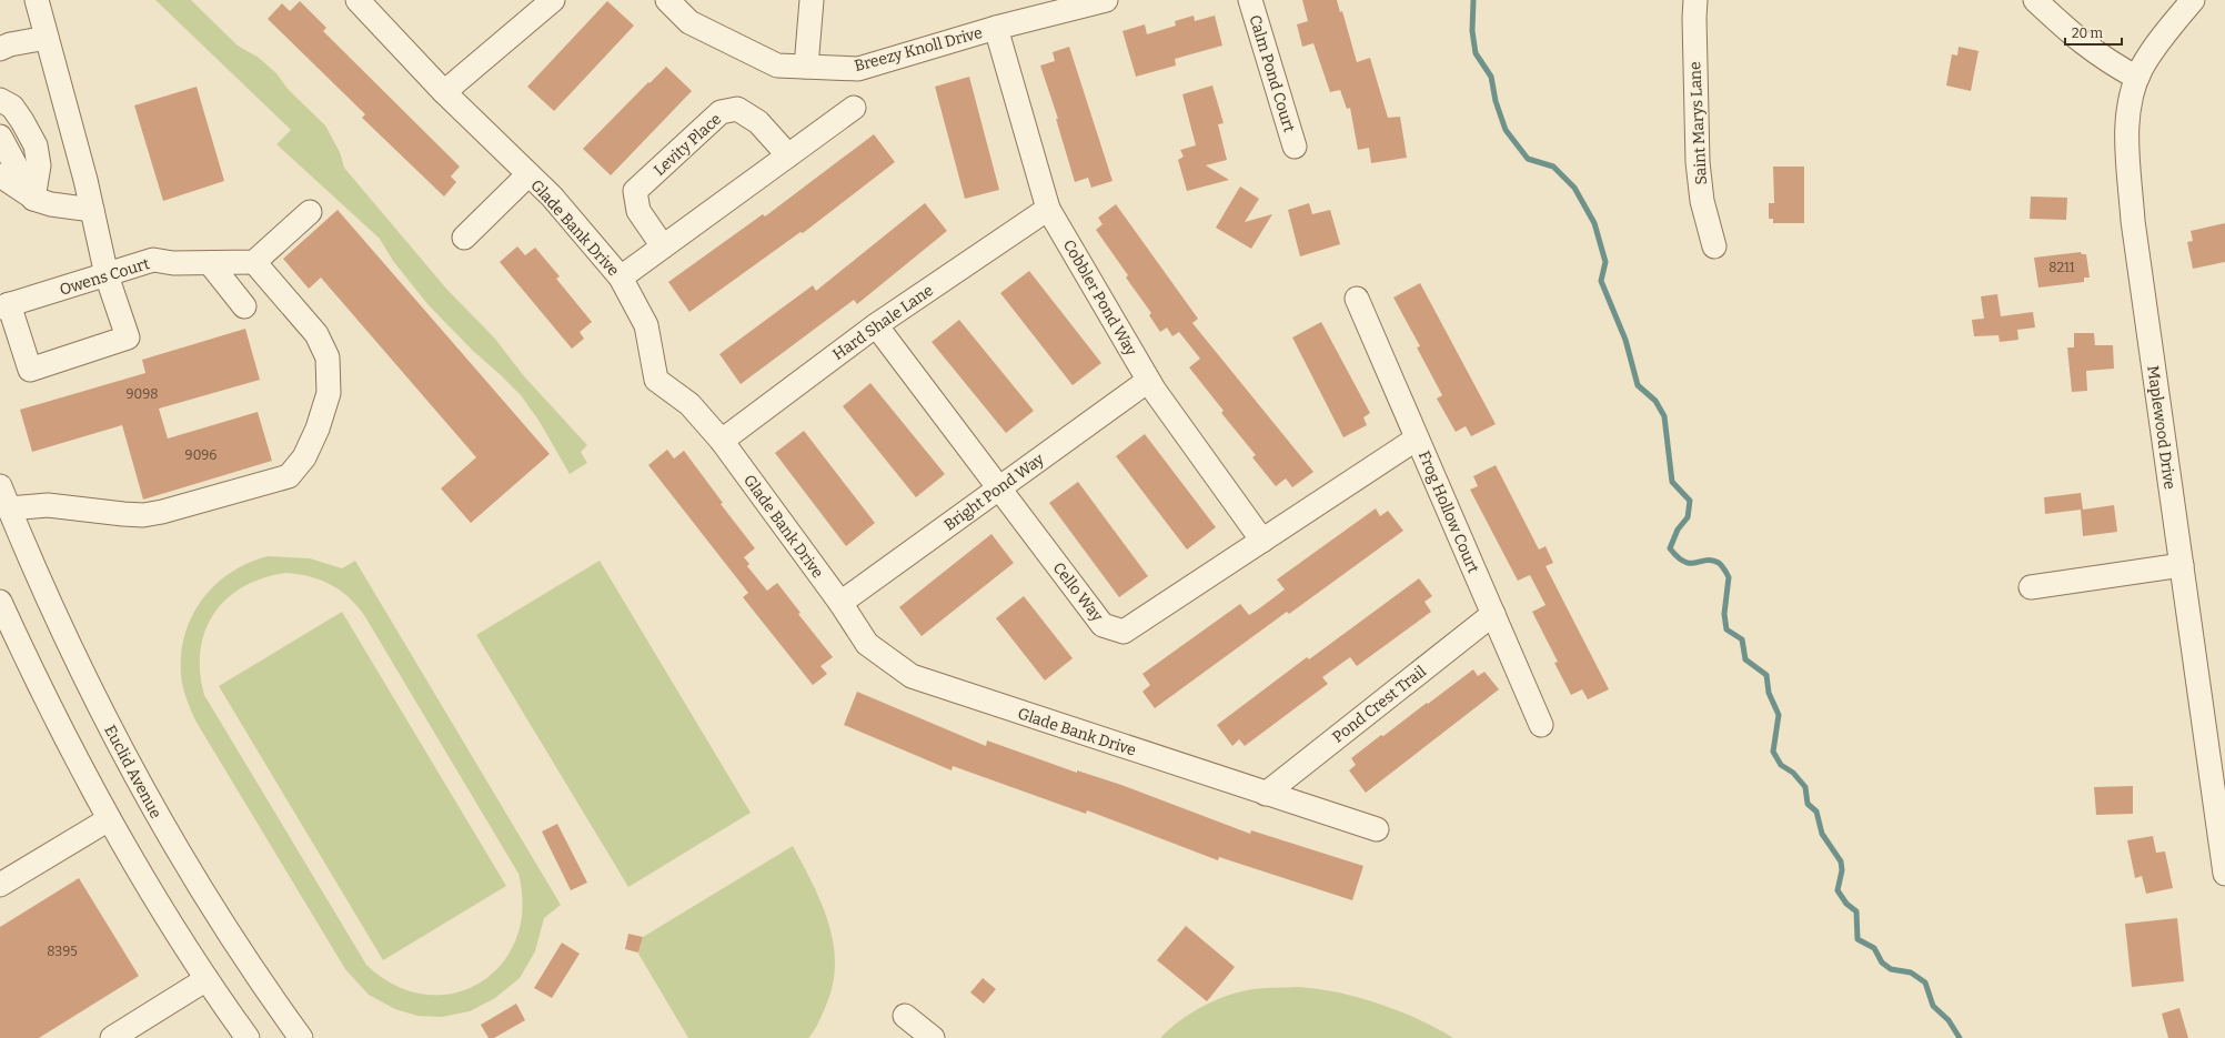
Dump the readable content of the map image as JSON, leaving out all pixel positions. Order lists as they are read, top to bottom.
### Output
{
  "streets": {
    "street": [
      "Breezy Knoll Drive",
      "Calm Pond Court",
      "Saint Marys Lane",
      "Levity Place",
      "Glade Bank Drive",
      "Owens Court",
      "Cobbler Pond Way",
      "Hard Shale Lane",
      "Maplewood Drive",
      "Bright Pond Way",
      "Frog Hollow Court",
      "Cello Way",
      "Pond Crest Trail",
      "Euclid Avenue"
    ]
  },
  "crossings": [
    ["Breezy Knoll Drive", "Cobbler Pond Way"],
    ["Glade Bank Drive", "Hard Shale Lane"],
    ["Glade Bank Drive", "Bright Pond Way"],
    ["Glade Bank Drive", "Pond Crest Trail"],
    ["Cobbler Pond Way", "Hard Shale Lane"],
    ["Cobbler Pond Way", "Bright Pond Way"],
    ["Cobbler Pond Way", "Cello Way"],
    ["Hard Shale Lane", "Cello Way"],
    ["Bright Pond Way", "Cello Way"],
    ["Frog Hollow Court", "Cello Way"],
    ["Frog Hollow Court", "Pond Crest Trail"]
  ],
  "house_numbers": [
    "8211",
    "9098",
    "9096",
    "8395"
  ],
  "scale_bar": "20 m"
}
